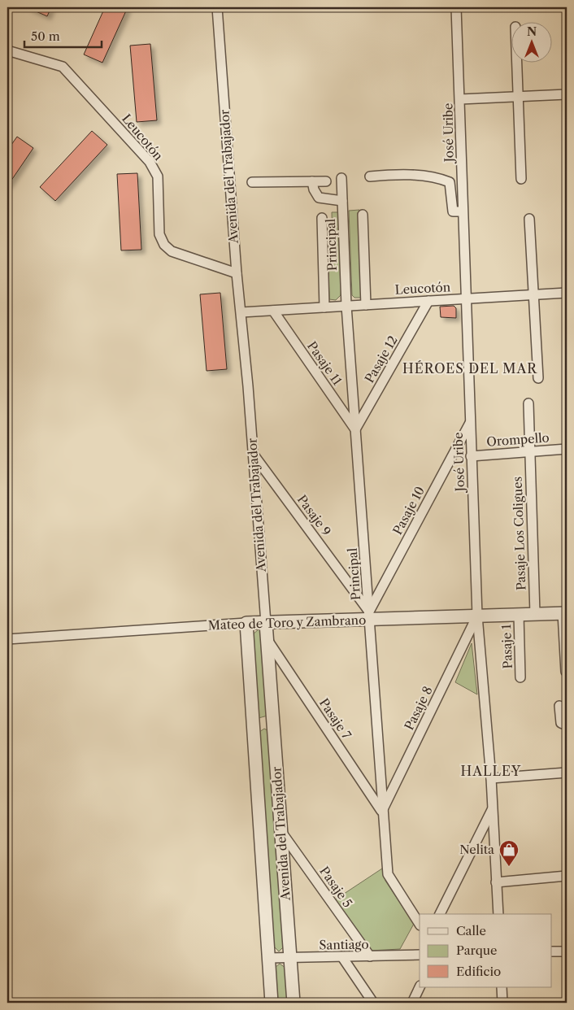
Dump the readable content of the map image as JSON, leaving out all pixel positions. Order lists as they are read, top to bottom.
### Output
{
  "streets": {
    "street": [
      "José Uribe",
      "Leucotón",
      "Avenida del Trabajador",
      "Principal",
      "Pasaje 12",
      "Pasaje 11",
      "Orompello",
      "Pasaje 10",
      "Pasaje 9",
      "Pasaje Los Coligues",
      "Mateo de Toro y Zambrano",
      "Pasaje 1",
      "Pasaje 8",
      "Pasaje 7",
      "Pasaje 5",
      "Santiago"
    ]
  },
  "crossings": [
    ["José Uribe", "Leucotón"],
    ["José Uribe", "Orompello"],
    ["José Uribe", "Pasaje 10"],
    ["José Uribe", "Mateo de Toro y Zambrano"],
    ["José Uribe", "Pasaje 8"],
    ["Leucotón", "Avenida del Trabajador"],
    ["Leucotón", "Principal"],
    ["Leucotón", "Pasaje 12"],
    ["Leucotón", "Pasaje 11"],
    ["Avenida del Trabajador", "Pasaje 9"],
    ["Avenida del Trabajador", "Mateo de Toro y Zambrano"],
    ["Avenida del Trabajador", "Pasaje 7"],
    ["Avenida del Trabajador", "Pasaje 5"],
    ["Avenida del Trabajador", "Santiago"],
    ["Principal", "Pasaje 12"],
    ["Principal", "Pasaje 11"],
    ["Principal", "Pasaje 10"],
    ["Principal", "Pasaje 9"],
    ["Principal", "Mateo de Toro y Zambrano"],
    ["Principal", "Pasaje 8"],
    ["Principal", "Pasaje 7"],
    ["Pasaje 12", "Pasaje 11"],
    ["Orompello", "Pasaje Los Coligues"],
    ["Pasaje 10", "Pasaje 9"],
    ["Pasaje 10", "Mateo de Toro y Zambrano"],
    ["Pasaje 9", "Mateo de Toro y Zambrano"],
    ["Pasaje Los Coligues", "Mateo de Toro y Zambrano"],
    ["Mateo de Toro y Zambrano", "Pasaje 1"],
    ["Mateo de Toro y Zambrano", "Pasaje 8"],
    ["Pasaje 8", "Pasaje 7"],
    ["Pasaje 5", "Santiago"]
  ],
  "districts": ["HÉROES DEL MAR", "HALLEY"],
  "places": {
    "shop": ["Nelita"]
  },
  "legend": ["Calle", "Parque", "Edificio"],
  "scale_bar": "50 m",
  "north": "top"
}
